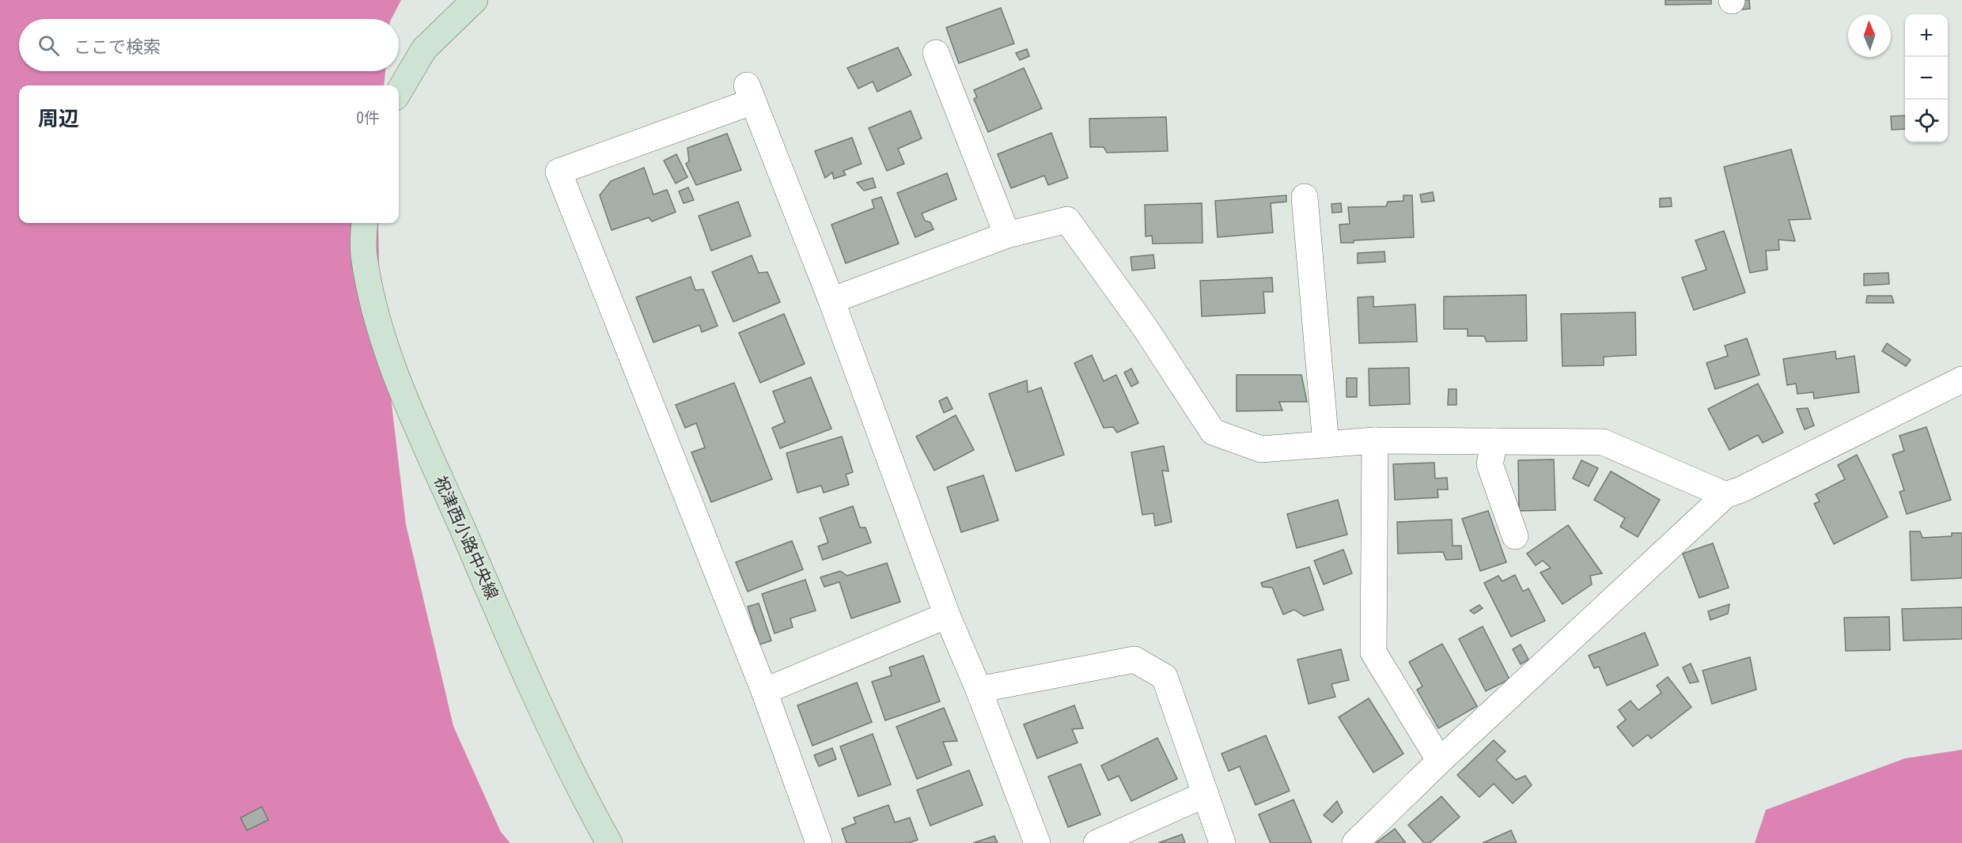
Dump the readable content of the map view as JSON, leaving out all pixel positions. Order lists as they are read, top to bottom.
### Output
{
  "streets": {
    "main road": ["祝津西小路中央線"]
  },
  "north": "top",
  "page": {
    "map_buttons": ["+", "−"],
    "search": "ここで検索",
    "heading": ["周辺", "0件"]
  }
}
